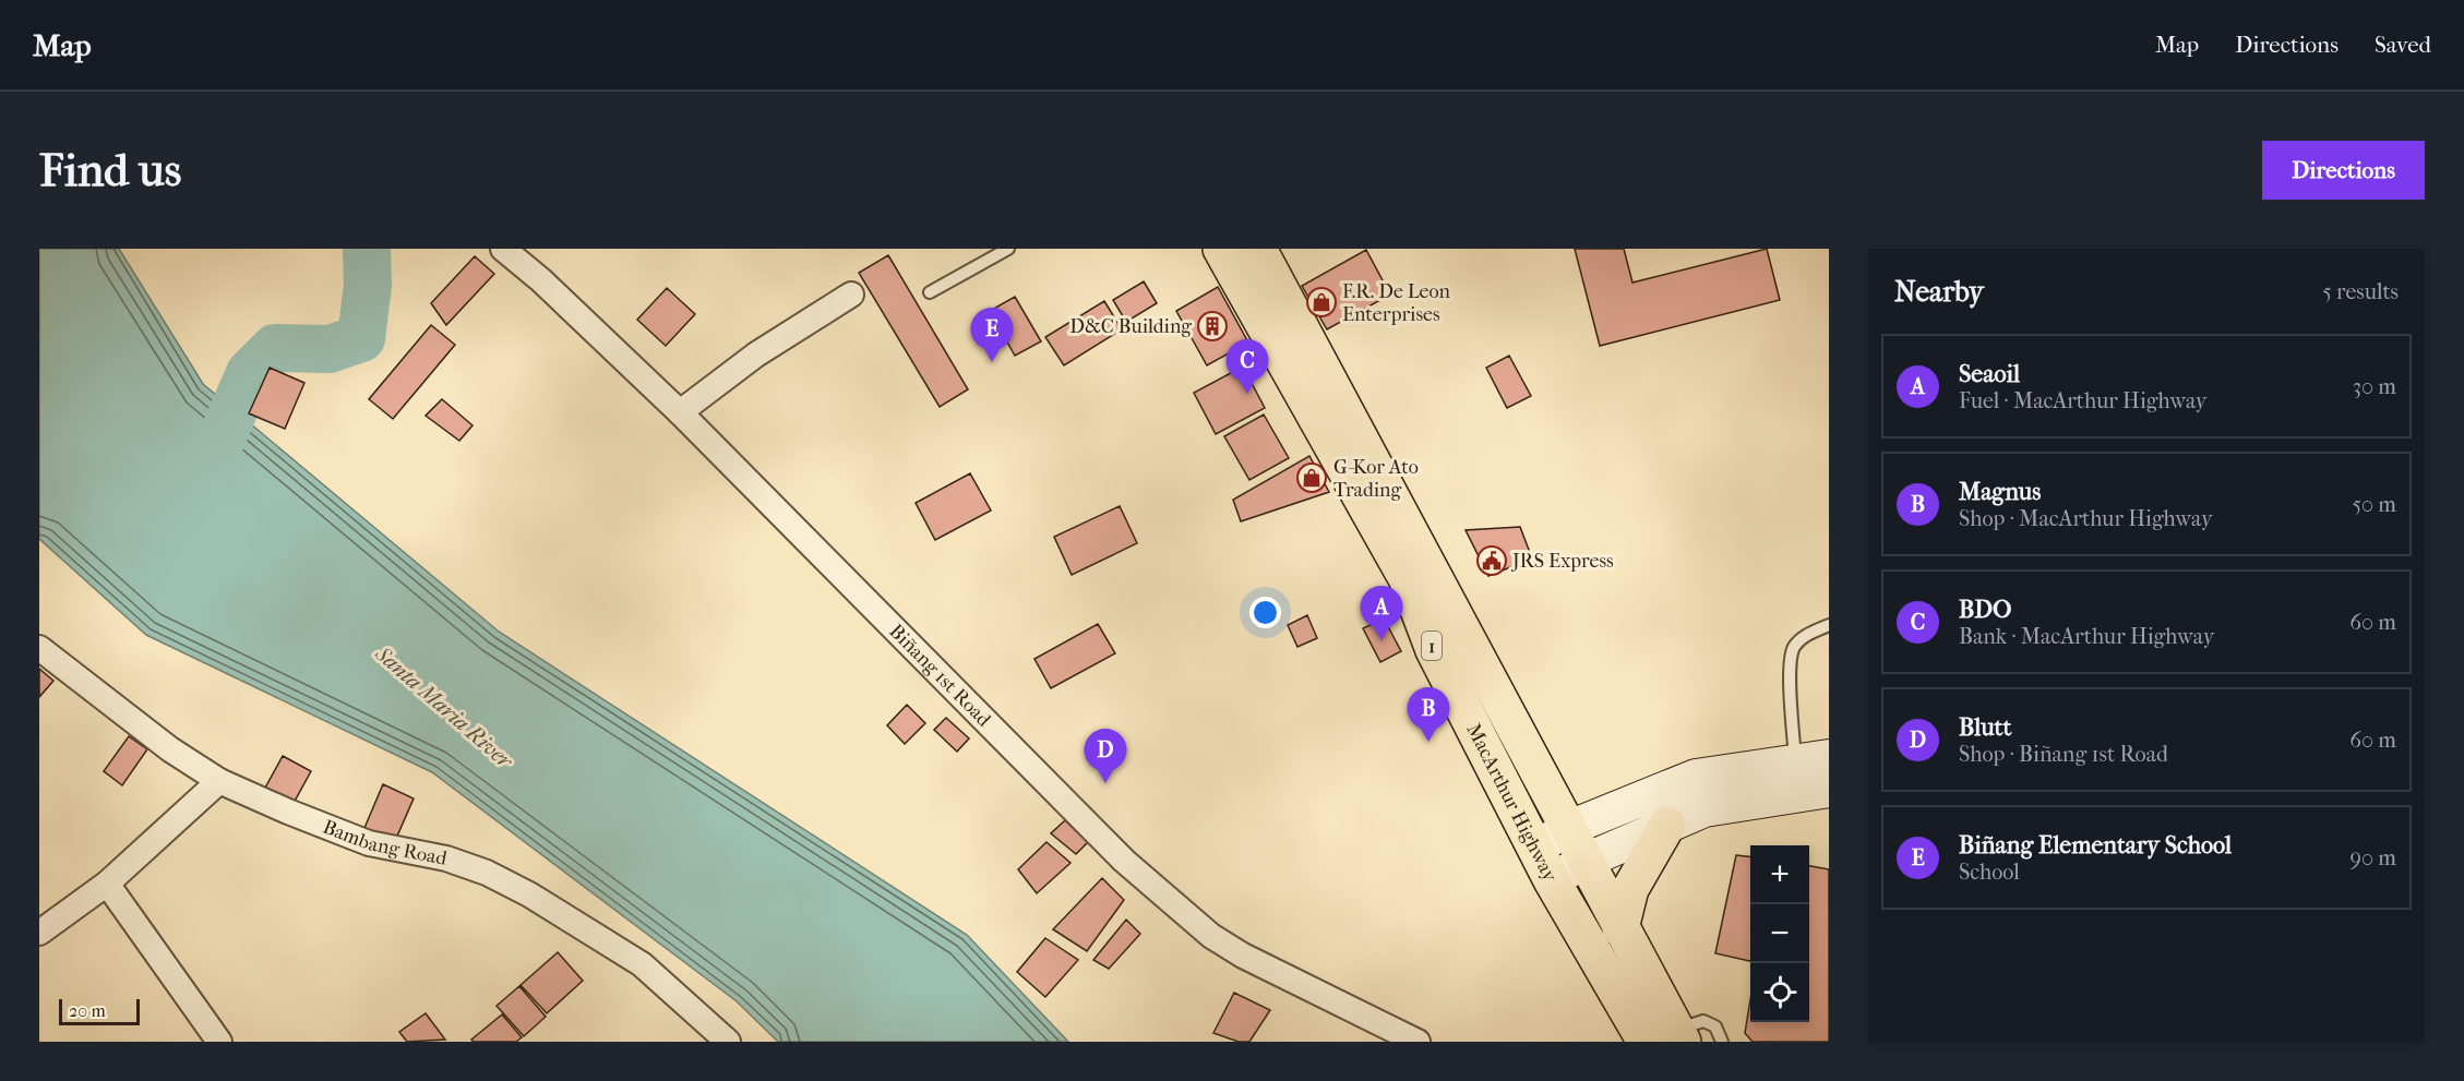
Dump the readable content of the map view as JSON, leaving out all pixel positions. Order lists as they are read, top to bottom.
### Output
{
  "streets": {
    "highway": ["1", "MacArthur Highway"],
    "street": ["Biñang 1st Road", "Bambang Road"]
  },
  "water": ["Santa Maria River"],
  "places": {
    "shop": ["F.R. De Leon Enterprises", "G-Kor Ato Trading"],
    "building": ["D&C Building"],
    "public building": ["JRS Express"]
  },
  "scale_bar": "20 m",
  "page": {
    "header": "Map",
    "nav": ["Map", "Directions", "Saved"],
    "buttons": "Directions",
    "title": "Find us",
    "heading": ["Nearby", "5 results"],
    "pins": [
      "E",
      "C",
      "A",
      "B",
      "D"
    ],
    "list": [
      {
        "mark": "A",
        "name": "Seaoil",
        "note": "Fuel · MacArthur Highway",
        "value": "30 m"
      },
      {
        "mark": "B",
        "name": "Magnus",
        "note": "Shop · MacArthur Highway",
        "value": "50 m"
      },
      {
        "mark": "C",
        "name": "BDO",
        "note": "Bank · MacArthur Highway",
        "value": "60 m"
      },
      {
        "mark": "D",
        "name": "Blutt",
        "note": "Shop · Biñang 1st Road",
        "value": "60 m"
      },
      {
        "mark": "E",
        "name": "Biñang Elementary School",
        "note": "School",
        "value": "90 m"
      }
    ],
    "map_buttons": ["+", "−"],
    "scale": "20 m"
  }
}
